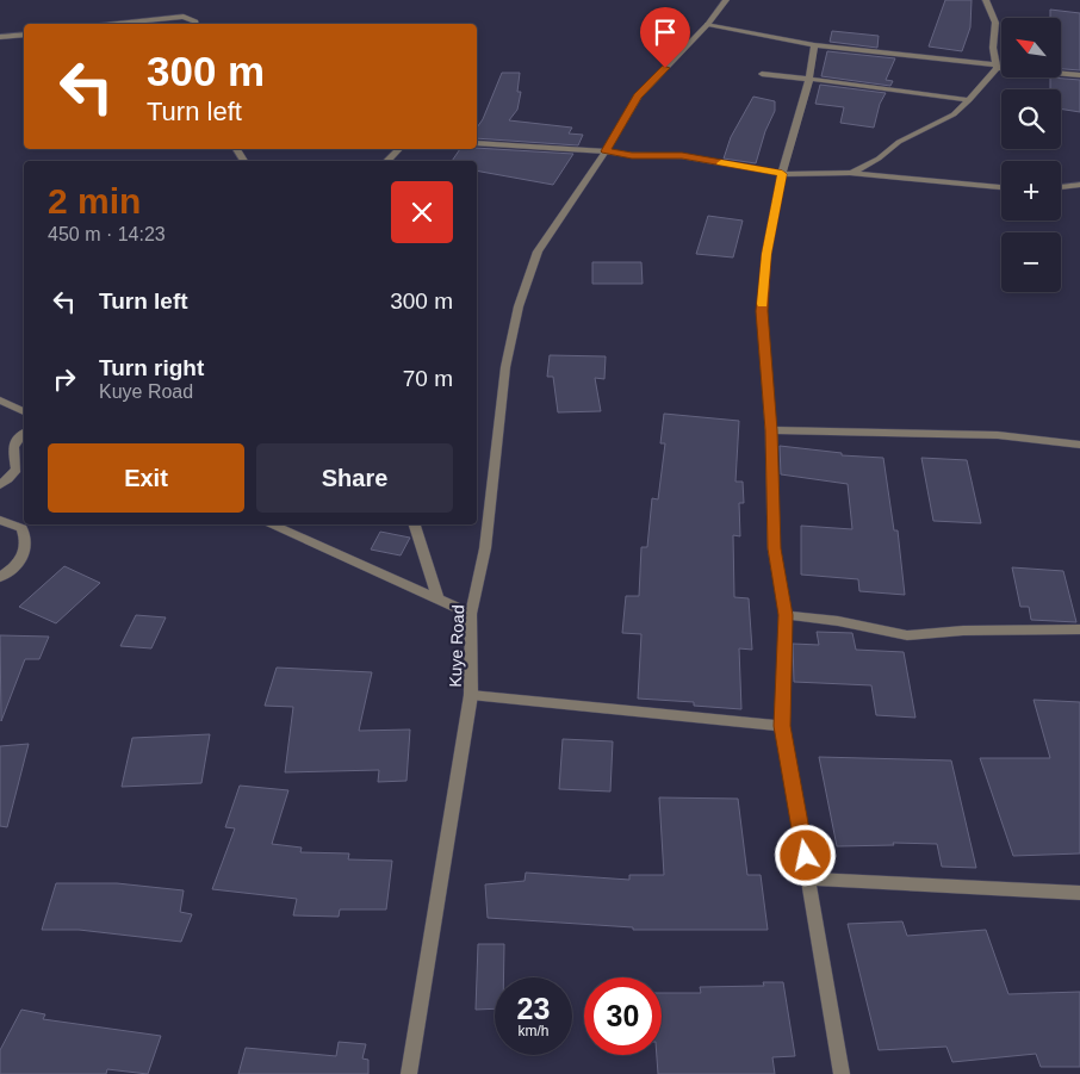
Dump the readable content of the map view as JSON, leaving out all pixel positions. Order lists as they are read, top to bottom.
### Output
{
  "streets": {
    "street": ["Kuye Road"]
  },
  "north": "top left",
  "page": {
    "map_buttons": ["+", "−"],
    "turn": ["300 m", "Turn left"],
    "heading": ["2 min", "450 m · 14:23"],
    "list": [
      {
        "name": "Turn left",
        "value": "300 m"
      },
      {
        "name": "Turn right",
        "note": "Kuye Road",
        "value": "70 m"
      }
    ],
    "buttons": ["Exit", "Share"],
    "speed": "23 km/h",
    "limit": "30"
  }
}
